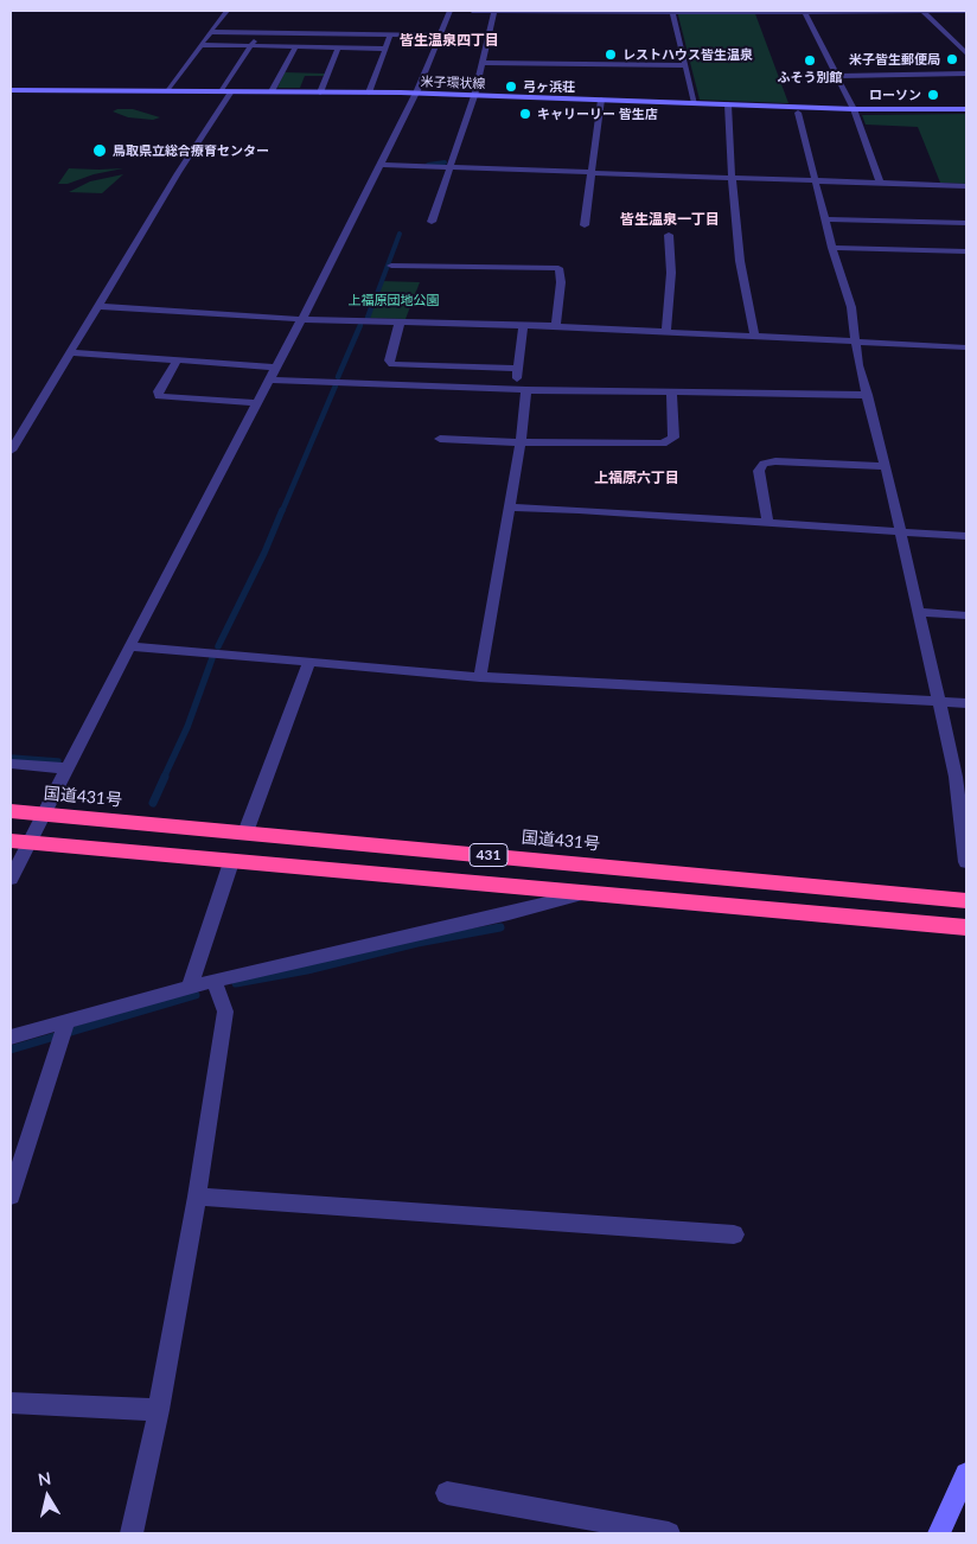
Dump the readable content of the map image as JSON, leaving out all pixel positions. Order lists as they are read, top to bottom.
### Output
{
  "streets": {
    "highway": ["国道431号", "431"],
    "main road": ["米子環状線"]
  },
  "districts": ["皆生温泉四丁目", "皆生温泉一丁目", "上福原六丁目"],
  "parks": ["上福原団地公園"],
  "places": [
    "レストハウス皆生温泉",
    "米子皆生郵便局",
    "ふそう別館",
    "弓ヶ浜荘",
    "ローソン",
    "キャリーリー 皆生店",
    "鳥取県立総合療育センター"
  ],
  "north": "top"
}
